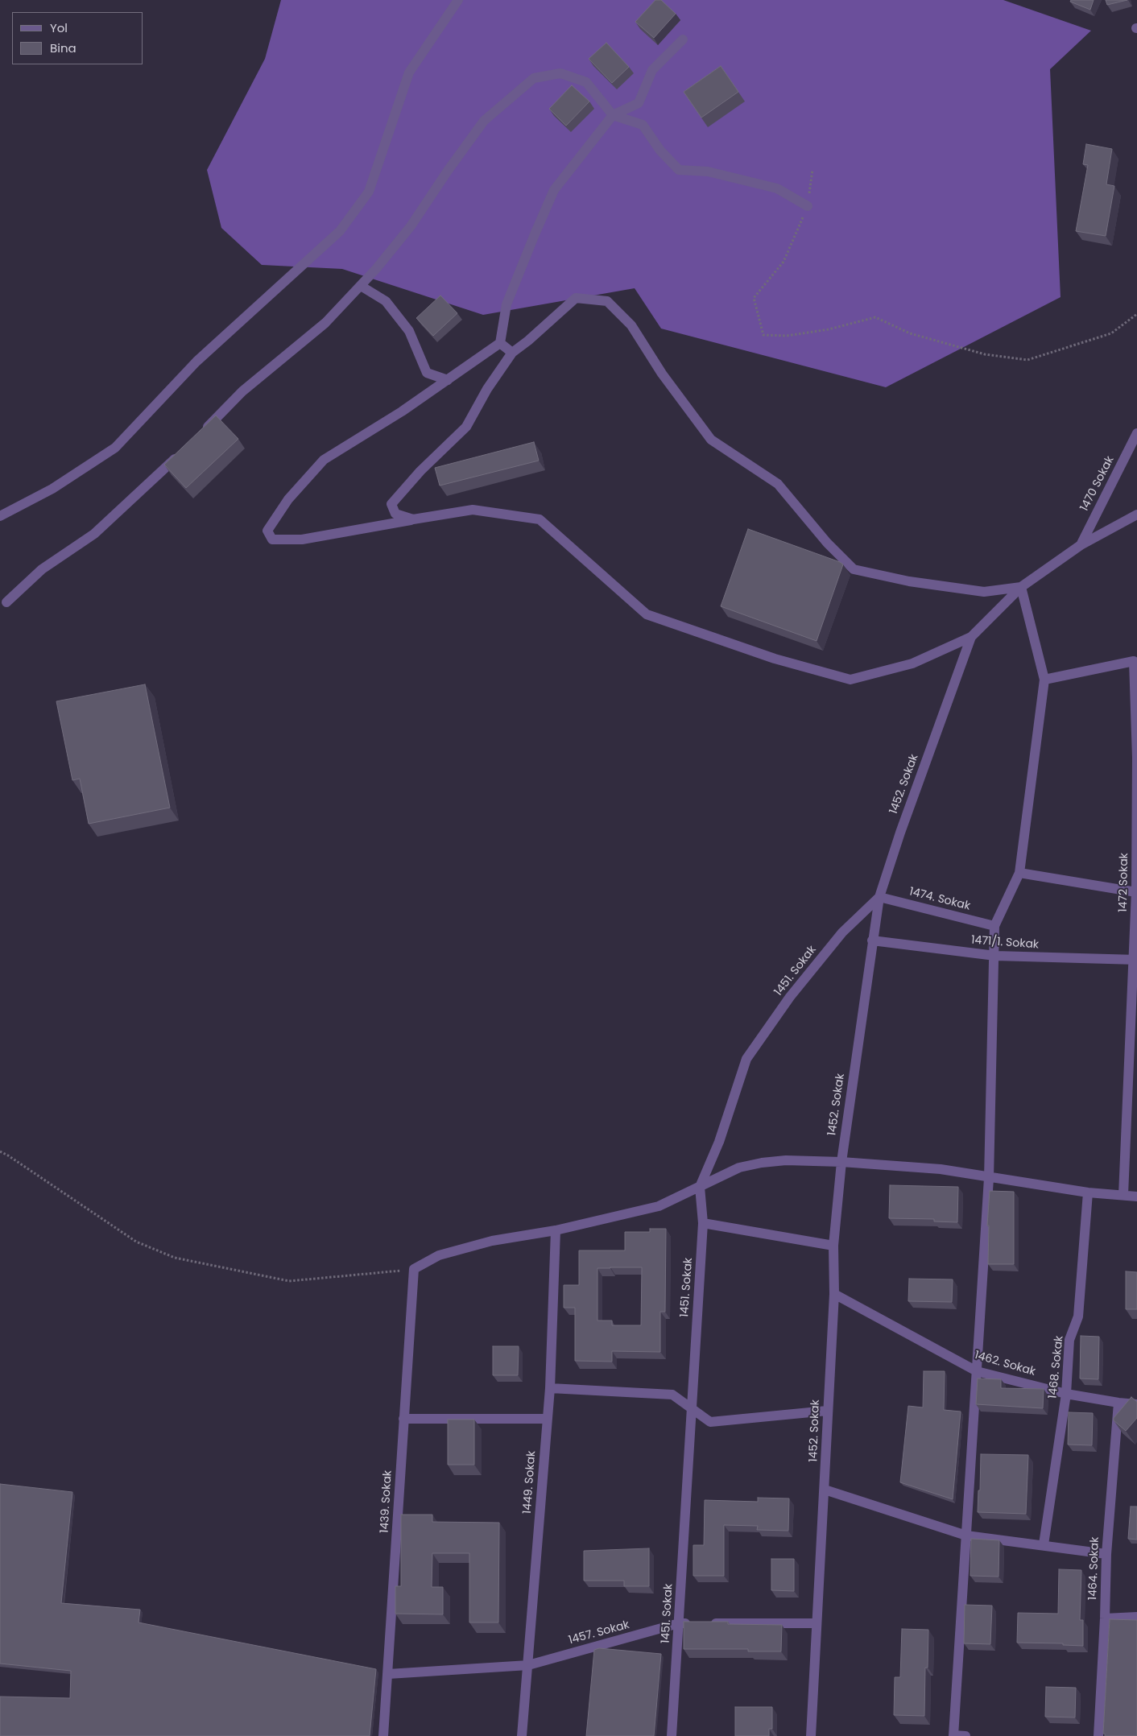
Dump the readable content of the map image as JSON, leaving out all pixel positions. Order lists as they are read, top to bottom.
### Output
{
  "streets": {
    "street": [
      "1470 Sokak",
      "1452. Sokak",
      "1472 Sokak",
      "1474. Sokak",
      "1471/1. Sokak",
      "1451. Sokak",
      "1462. Sokak",
      "1468. Sokak",
      "1449. Sokak",
      "1439. Sokak",
      "1464. Sokak",
      "1457. Sokak"
    ]
  },
  "crossings": [
    ["1470 Sokak", "1452. Sokak"],
    ["1452. Sokak", "1474. Sokak"],
    ["1452. Sokak", "1471/1. Sokak"],
    ["1452. Sokak", "1451. Sokak"],
    ["1452. Sokak", "1462. Sokak"],
    ["1452. Sokak", "1457. Sokak"],
    ["1472 Sokak", "1471/1. Sokak"],
    ["1474. Sokak", "1451. Sokak"],
    ["1451. Sokak", "1457. Sokak"],
    ["1462. Sokak", "1468. Sokak"],
    ["1462. Sokak", "1464. Sokak"],
    ["1449. Sokak", "1457. Sokak"],
    ["1439. Sokak", "1457. Sokak"]
  ],
  "legend": ["Yol", "Bina"]
}
